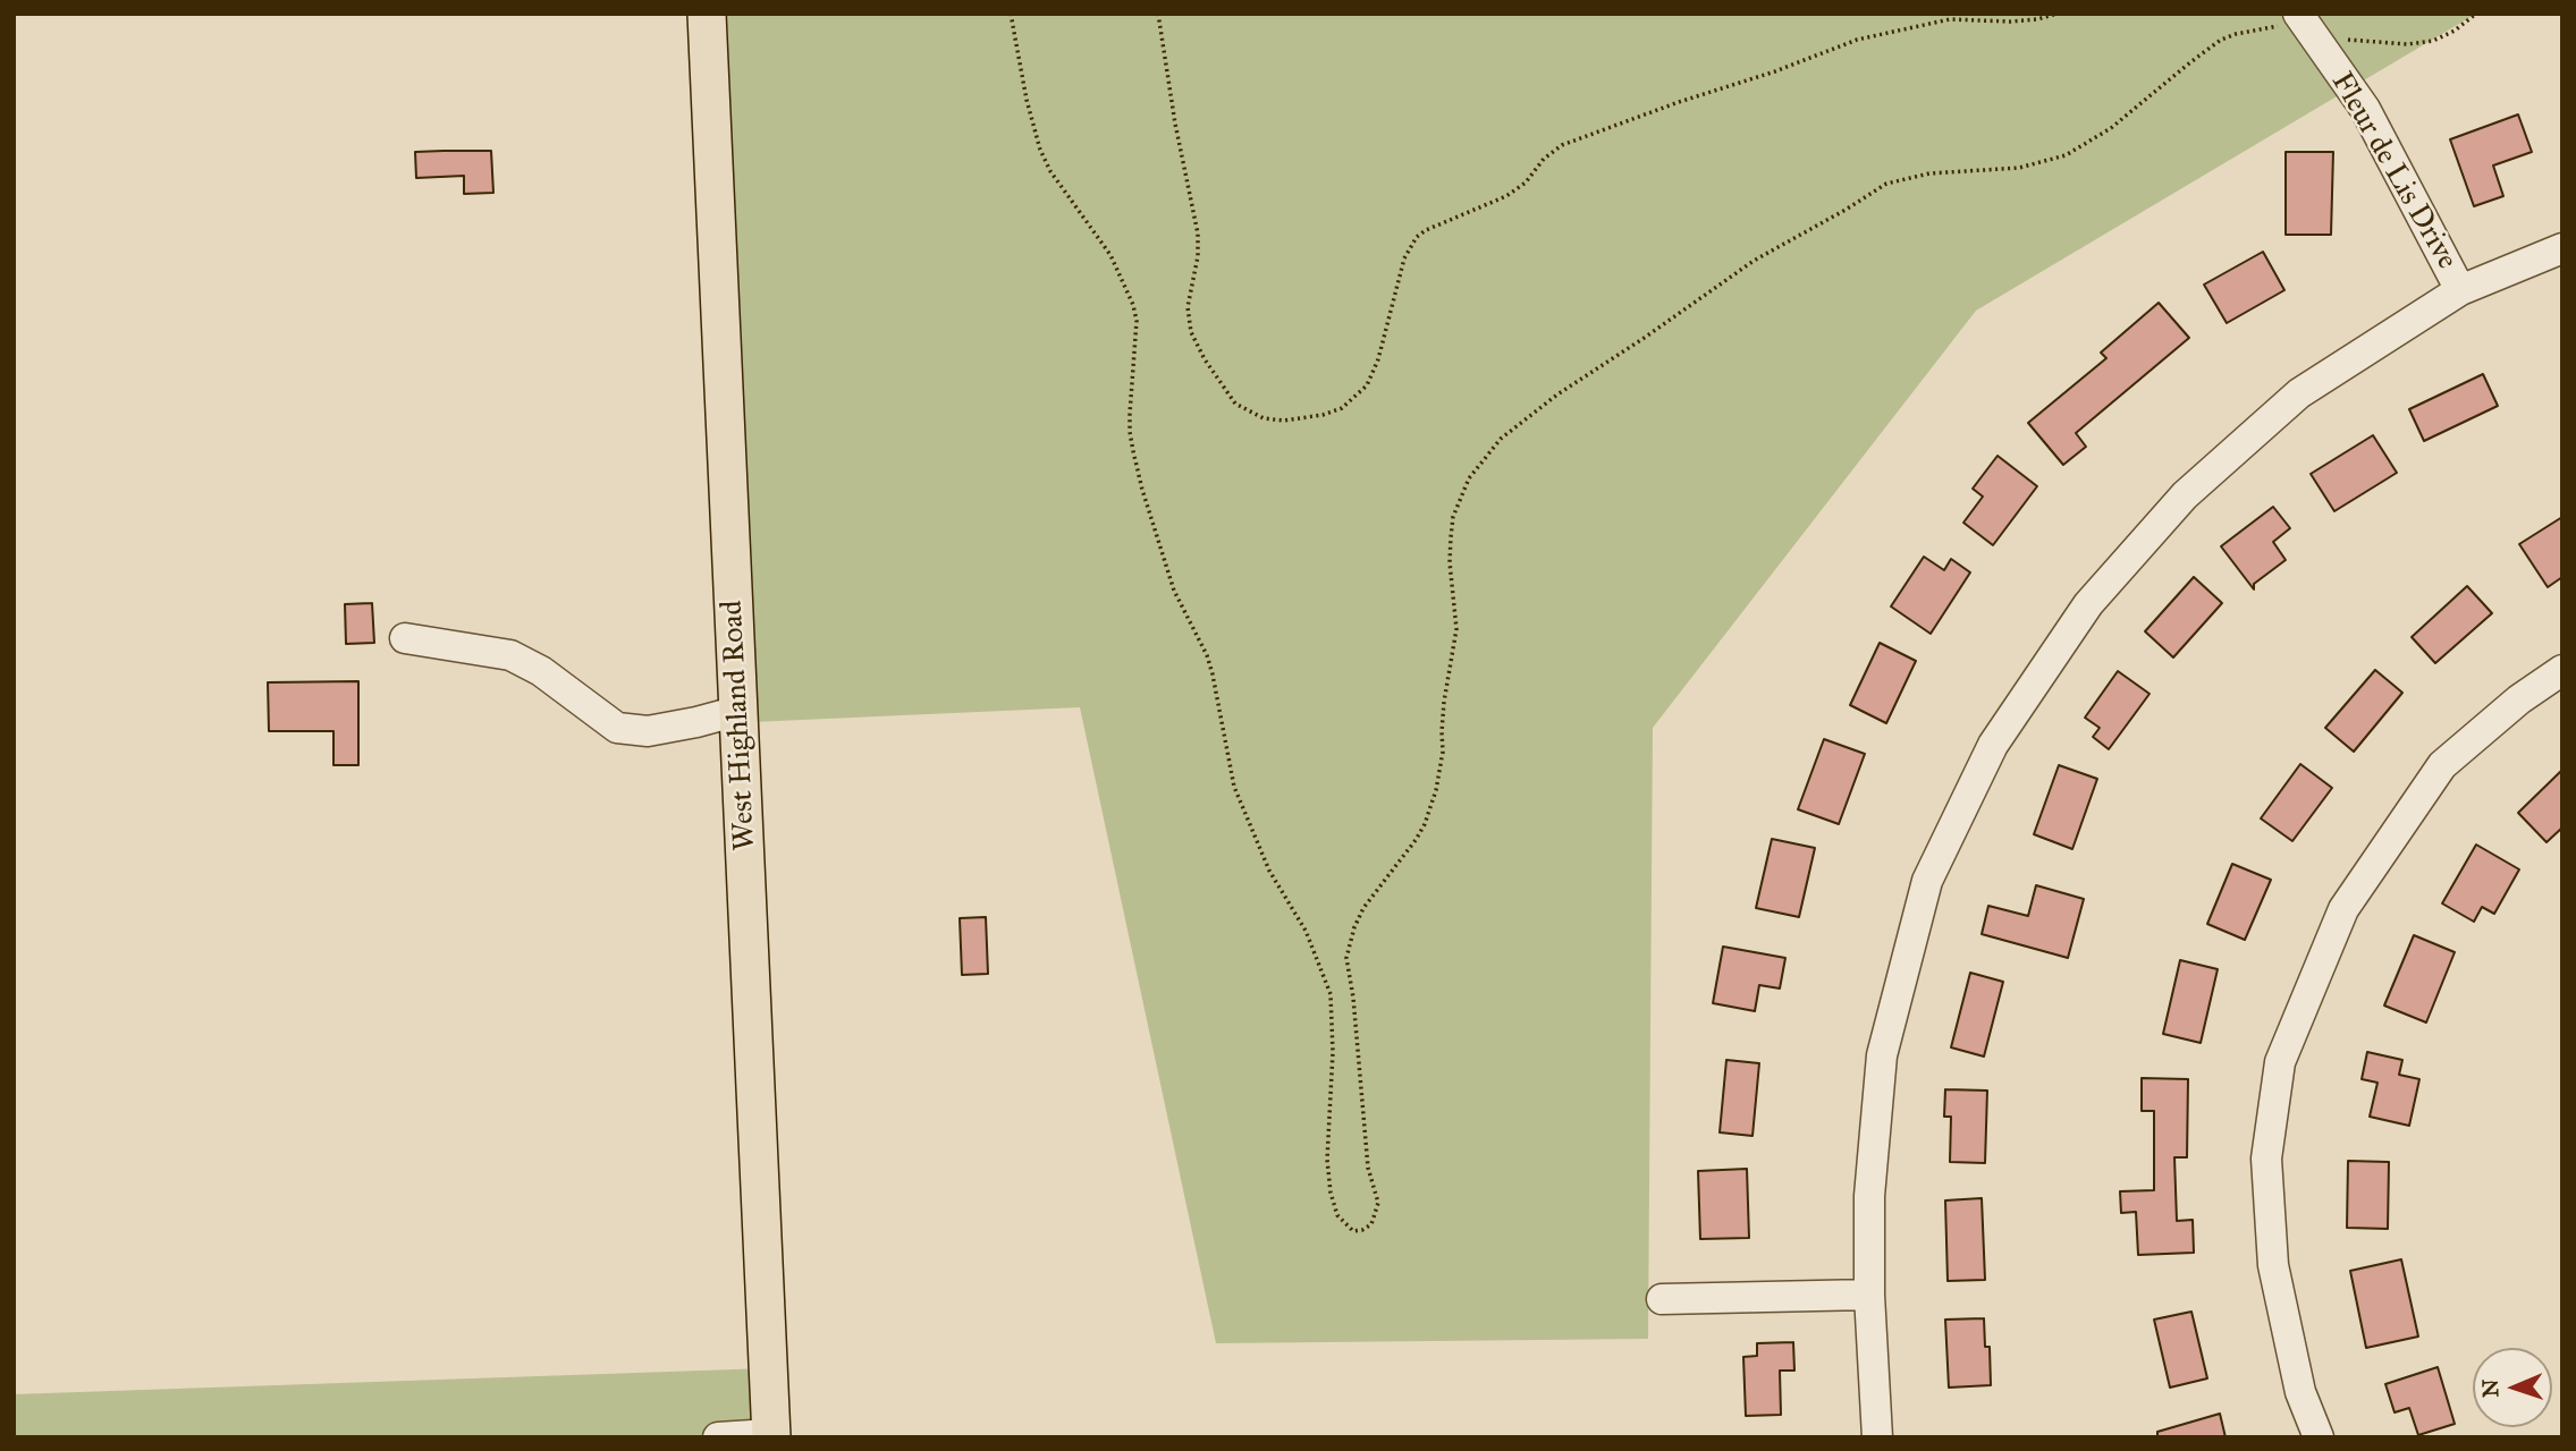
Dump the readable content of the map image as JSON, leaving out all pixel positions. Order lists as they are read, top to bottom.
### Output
{
  "streets": {
    "main road": ["West Highland Road"],
    "street": ["Fleur de Lis Drive"]
  },
  "north": "left"
}
